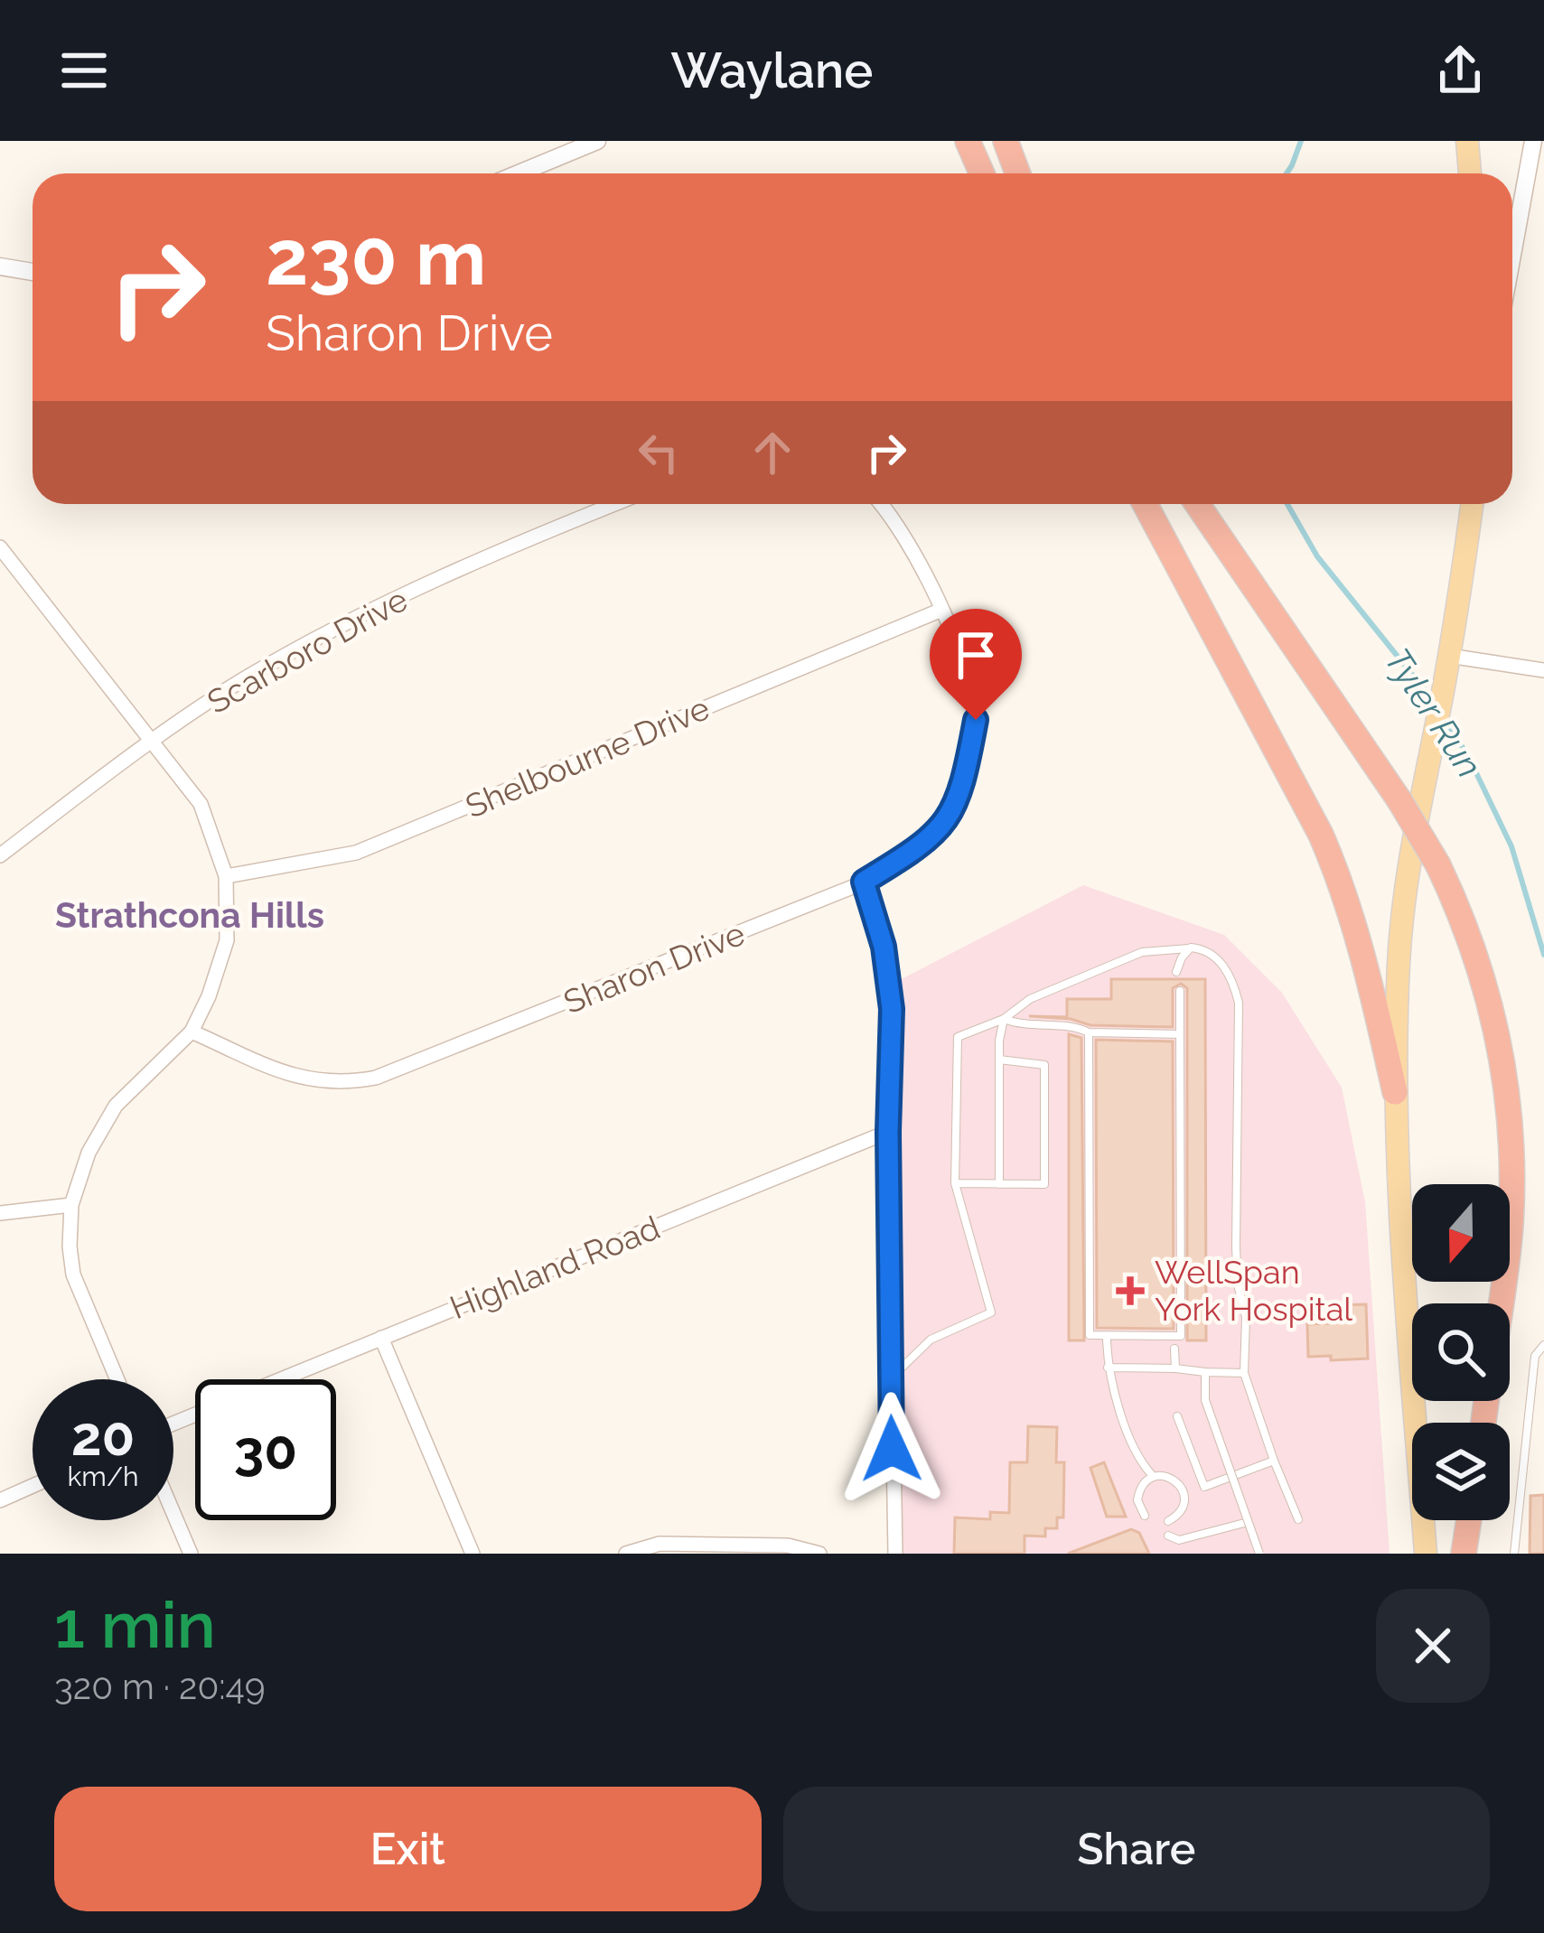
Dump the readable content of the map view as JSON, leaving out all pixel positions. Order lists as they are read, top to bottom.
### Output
{
  "streets": {
    "street": [
      "Scarboro Drive",
      "Shelbourne Drive",
      "Sharon Drive",
      "Highland Road"
    ]
  },
  "crossings": [
    ["Shelbourne Drive", "Sharon Drive"]
  ],
  "districts": ["Strathcona Hills"],
  "water": ["Tyler Run"],
  "places": {
    "health": ["WellSpan York Hospital"]
  },
  "north": "bottom",
  "page": {
    "header": "Waylane",
    "turn": ["230 m", "Sharon Drive"],
    "speed": "20 km/h",
    "limit": "30",
    "heading": ["1 min", "320 m · 20:49"],
    "buttons": ["Exit", "Share"]
  }
}
